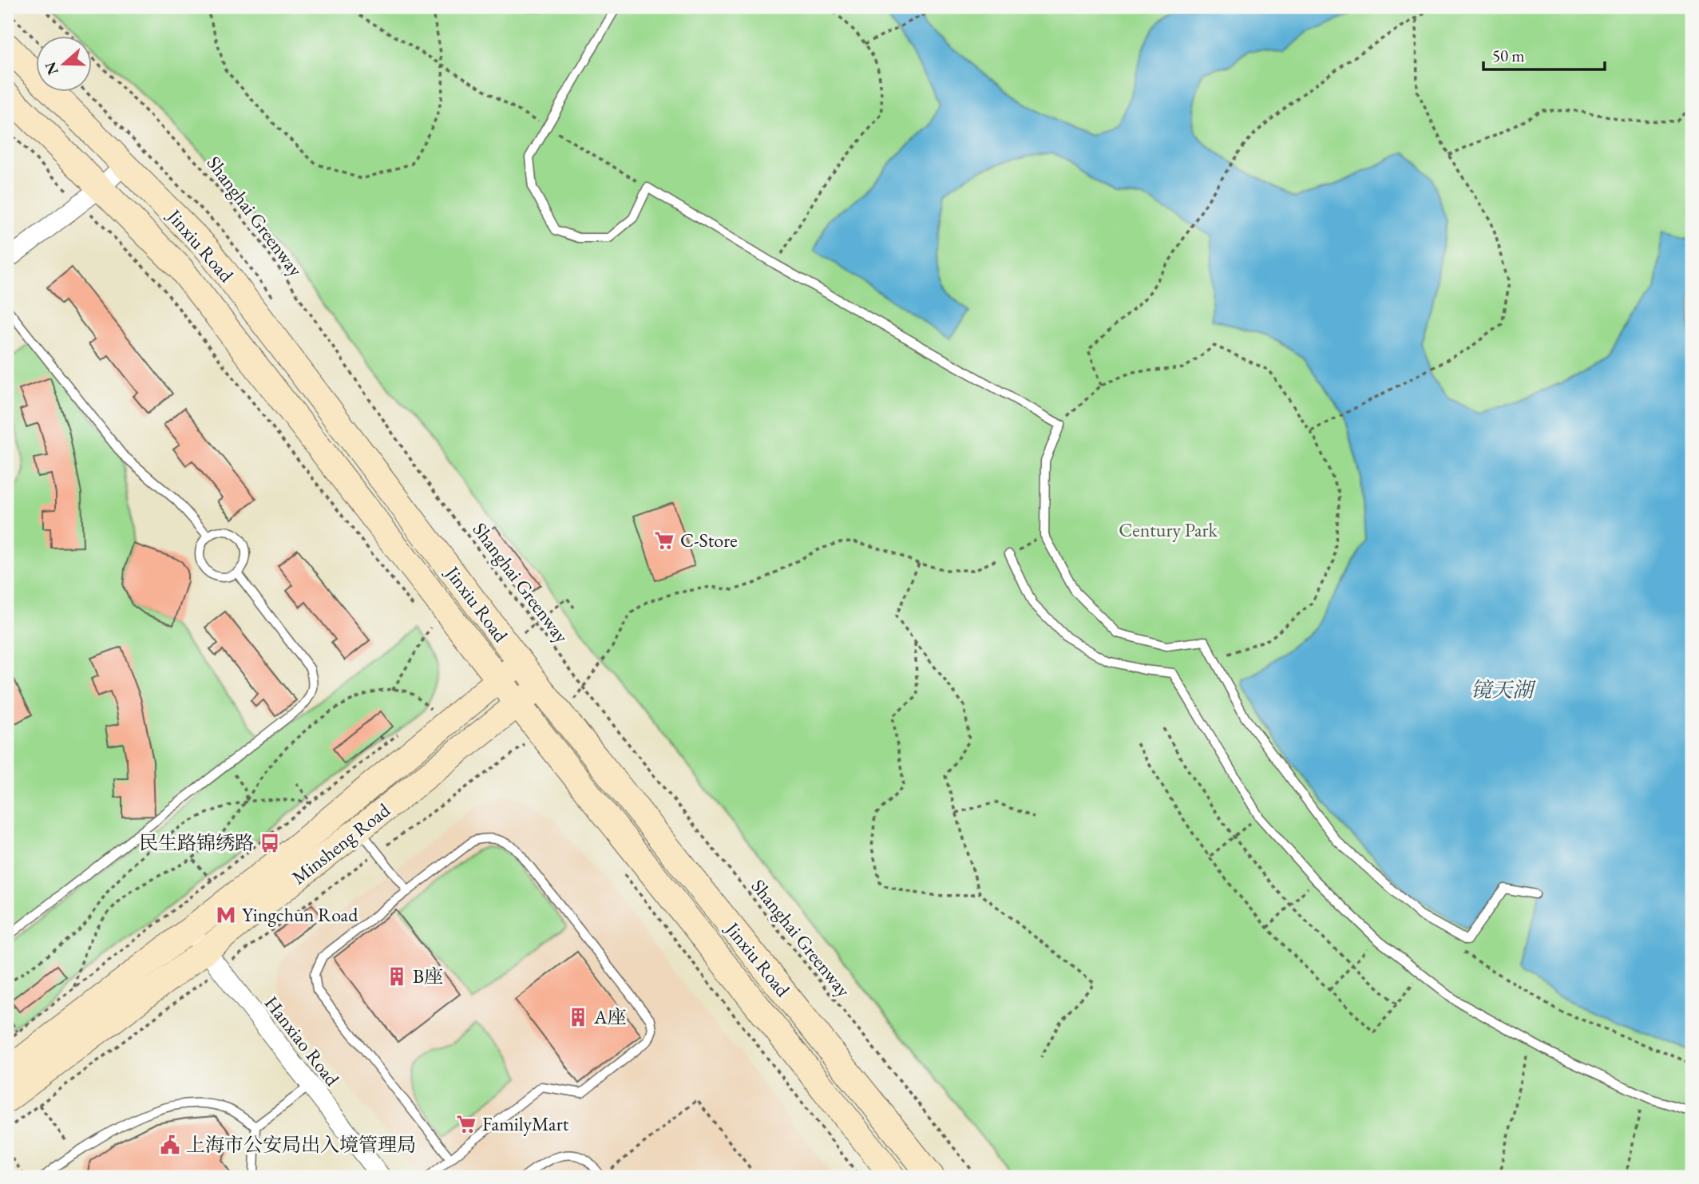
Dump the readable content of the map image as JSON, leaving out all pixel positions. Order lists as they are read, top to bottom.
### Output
{
  "streets": {
    "main road": ["Jinxiu Road", "Minsheng Road"],
    "street": ["Hanxiao Road"],
    "path": ["Shanghai Greenway"]
  },
  "crossings": [
    ["Jinxiu Road", "Minsheng Road"],
    ["Minsheng Road", "Hanxiao Road"]
  ],
  "water": ["镜天湖"],
  "parks": ["Century Park"],
  "places": {
    "supermarket": ["C-Store", "FamilyMart"],
    "bus stop": ["民生路锦绣路"],
    "metro station": ["Yingchun Road"],
    "building": ["B座", "A座"],
    "public building": ["上海市公安局出入境管理局"]
  },
  "scale_bar": "50 m",
  "north": "left"
}
